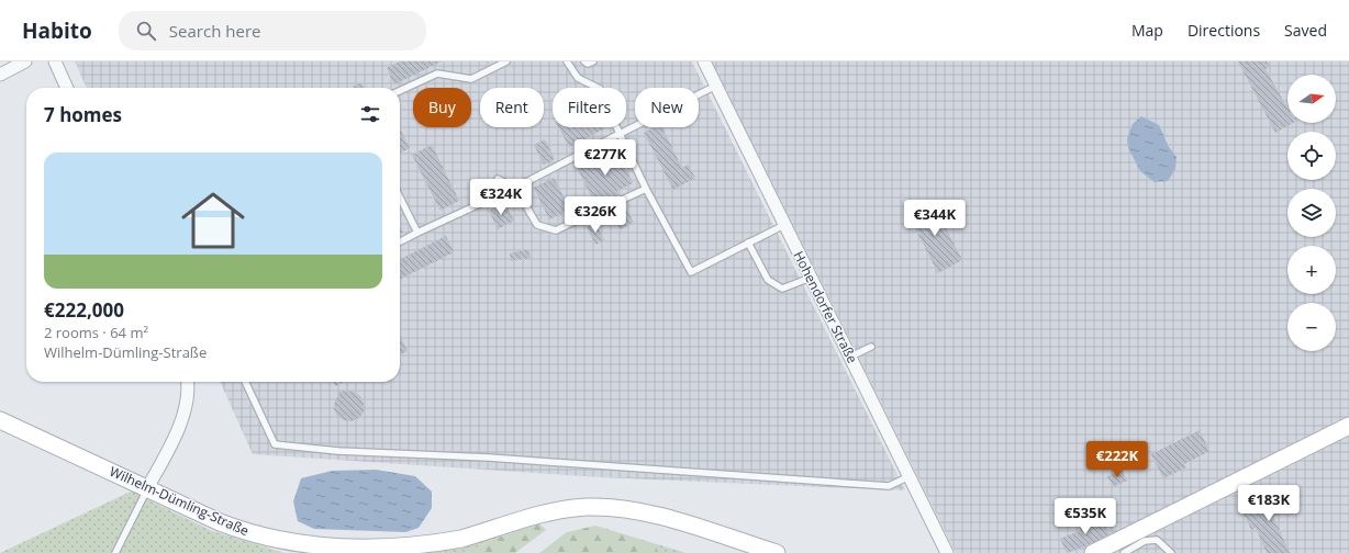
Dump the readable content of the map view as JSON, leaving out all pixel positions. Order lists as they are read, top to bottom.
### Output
{
  "streets": {
    "street": ["Hohendorfer Straße", "Wilhelm-Dümling-Straße"]
  },
  "north": "right",
  "page": {
    "header": "Habito",
    "search": "Search here",
    "nav": ["Map", "Directions", "Saved"],
    "map_buttons": ["+", "−"],
    "chip": [
      "Buy",
      "Rent",
      "Filters",
      "New"
    ],
    "heading": "7 homes",
    "price": [
      "€277K",
      "€324K",
      "€326K",
      "€344K",
      "€222K",
      "€183K",
      "€535K"
    ],
    "list": [
      {
        "name": "€222,000",
        "note": "2 rooms · 64 m² · Wilhelm-Dümling-Straße"
      }
    ]
  }
}
